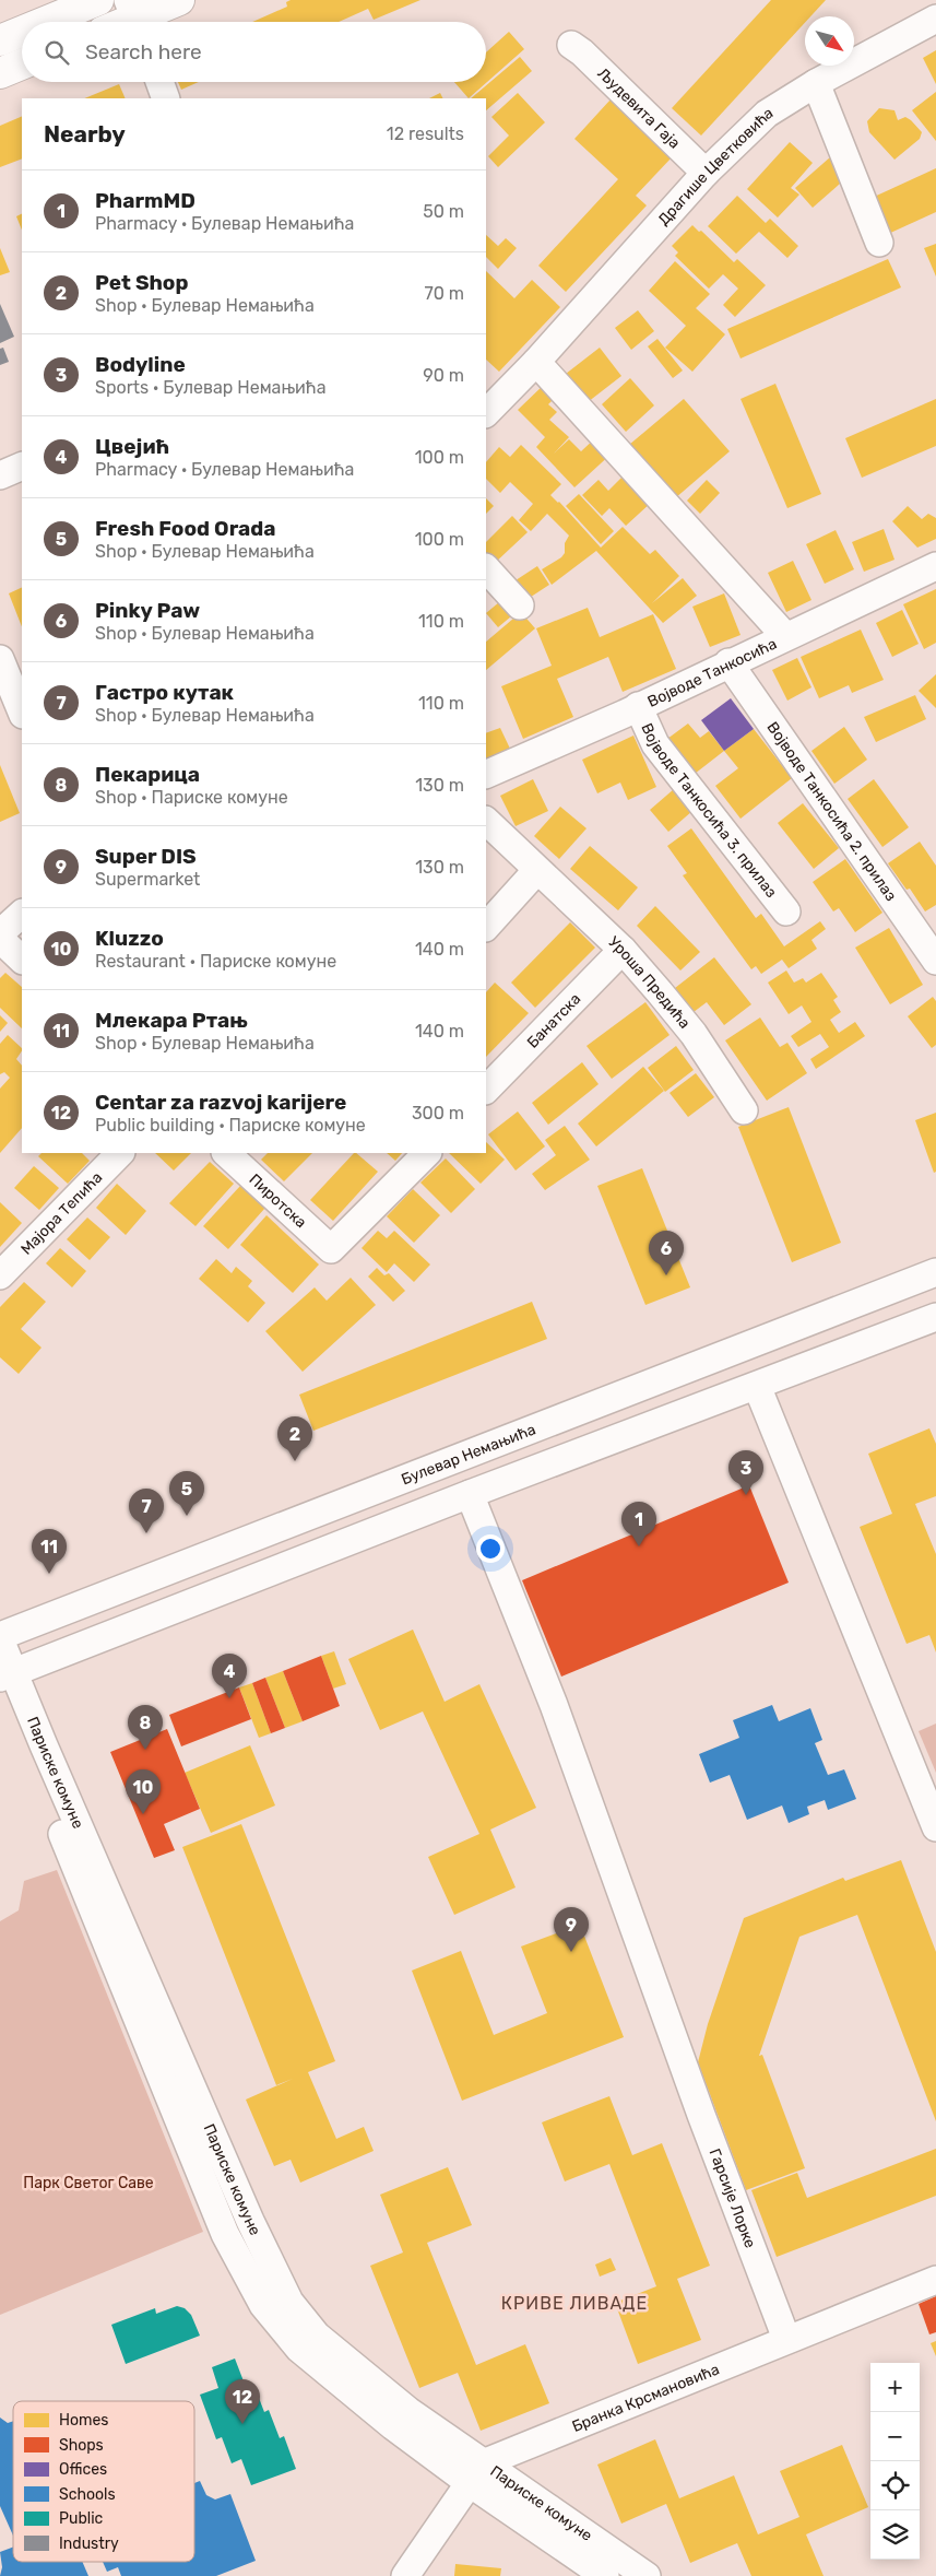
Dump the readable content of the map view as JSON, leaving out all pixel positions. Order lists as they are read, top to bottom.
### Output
{
  "streets": {
    "street": [
      "Људевита Гаја",
      "Драгише Цветковића",
      "Војводе Танкосића",
      "Војводе Танкосића 3. прилаз",
      "Војводе Танкосића 2. прилаз",
      "Уроша Предића",
      "Банатска",
      "Пиротска",
      "Мајора Тепића",
      "Булевар Немањића",
      "Париске комуне",
      "Гарсије Лорке",
      "Бранка Крсмановића"
    ]
  },
  "crossings": [
    ["Људевита Гаја", "Драгише Цветковића"],
    ["Војводе Танкосића", "Војводе Танкосића 3. прилаз"],
    ["Војводе Танкосића", "Војводе Танкосића 2. прилаз"],
    ["Уроша Предића", "Банатска"],
    ["Булевар Немањића", "Париске комуне"],
    ["Париске комуне", "Бранка Крсмановића"],
    ["Гарсије Лорке", "Бранка Крсмановића"]
  ],
  "districts": ["КРИВЕ ЛИВАДЕ"],
  "parks": ["Парк Светог Саве"],
  "legend": [
    "Homes",
    "Shops",
    "Offices",
    "Schools",
    "Public",
    "Industry"
  ],
  "north": "bottom right",
  "page": {
    "search": "Search here",
    "heading": ["Nearby", "12 results"],
    "list": [
      {
        "mark": "1",
        "name": "PharmMD",
        "note": "Pharmacy · Булевар Немањића",
        "value": "50 m"
      },
      {
        "mark": "2",
        "name": "Pet Shop",
        "note": "Shop · Булевар Немањића",
        "value": "70 m"
      },
      {
        "mark": "3",
        "name": "Bodyline",
        "note": "Sports · Булевар Немањића",
        "value": "90 m"
      },
      {
        "mark": "4",
        "name": "Цвејић",
        "note": "Pharmacy · Булевар Немањића",
        "value": "100 m"
      },
      {
        "mark": "5",
        "name": "Fresh Food Orada",
        "note": "Shop · Булевар Немањића",
        "value": "100 m"
      },
      {
        "mark": "6",
        "name": "Pinky Paw",
        "note": "Shop · Булевар Немањића",
        "value": "110 m"
      },
      {
        "mark": "7",
        "name": "Гастро кутак",
        "note": "Shop · Булевар Немањића",
        "value": "110 m"
      },
      {
        "mark": "8",
        "name": "Пекарица",
        "note": "Shop · Париске комуне",
        "value": "130 m"
      },
      {
        "mark": "9",
        "name": "Super DIS",
        "note": "Supermarket",
        "value": "130 m"
      },
      {
        "mark": "10",
        "name": "Kluzzo",
        "note": "Restaurant · Париске комуне",
        "value": "140 m"
      },
      {
        "mark": "11",
        "name": "Млекара Ртањ",
        "note": "Shop · Булевар Немањића",
        "value": "140 m"
      },
      {
        "mark": "12",
        "name": "Centar za razvoj karijere",
        "note": "Public building · Париске комуне",
        "value": "300 m"
      }
    ],
    "pins": [
      "6",
      "2",
      "3",
      "5",
      "7",
      "1",
      "11",
      "4",
      "8",
      "10",
      "9",
      "12"
    ],
    "map_buttons": ["+", "−"]
  }
}
